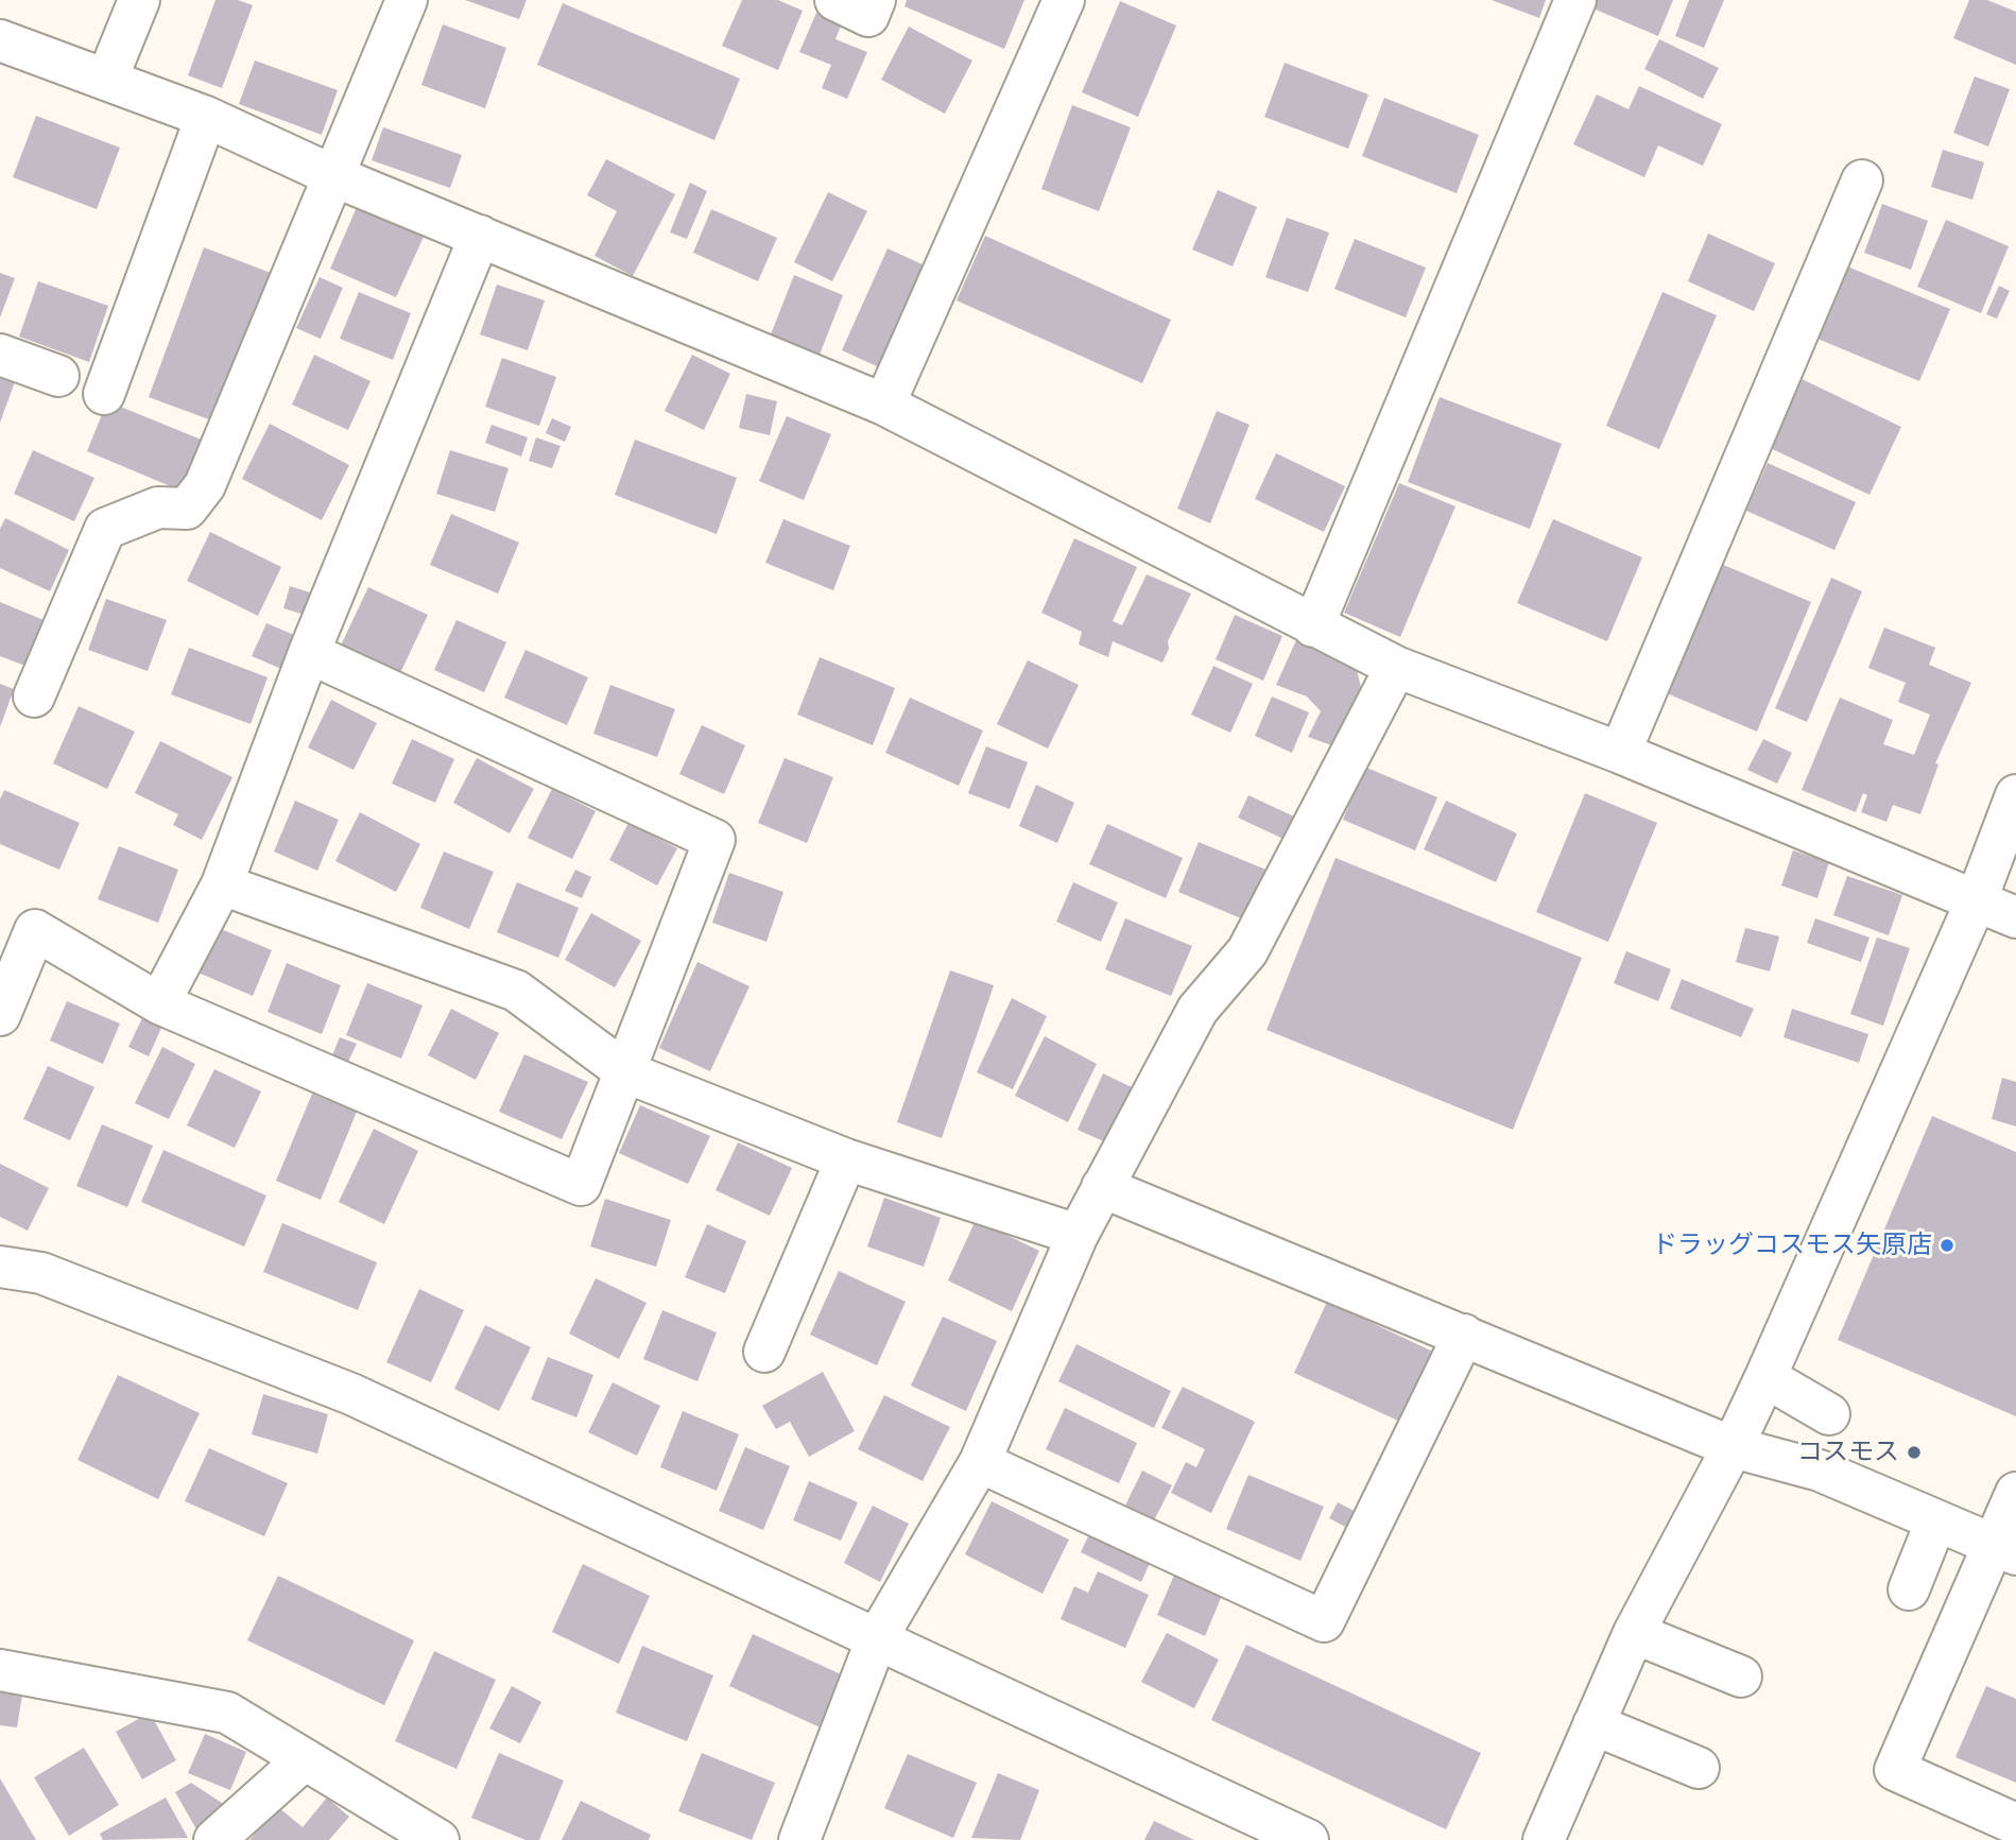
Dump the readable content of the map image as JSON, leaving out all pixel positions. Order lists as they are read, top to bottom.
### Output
{
  "places": ["ドラッグコスモス矢原店", "コスモス"]
}
